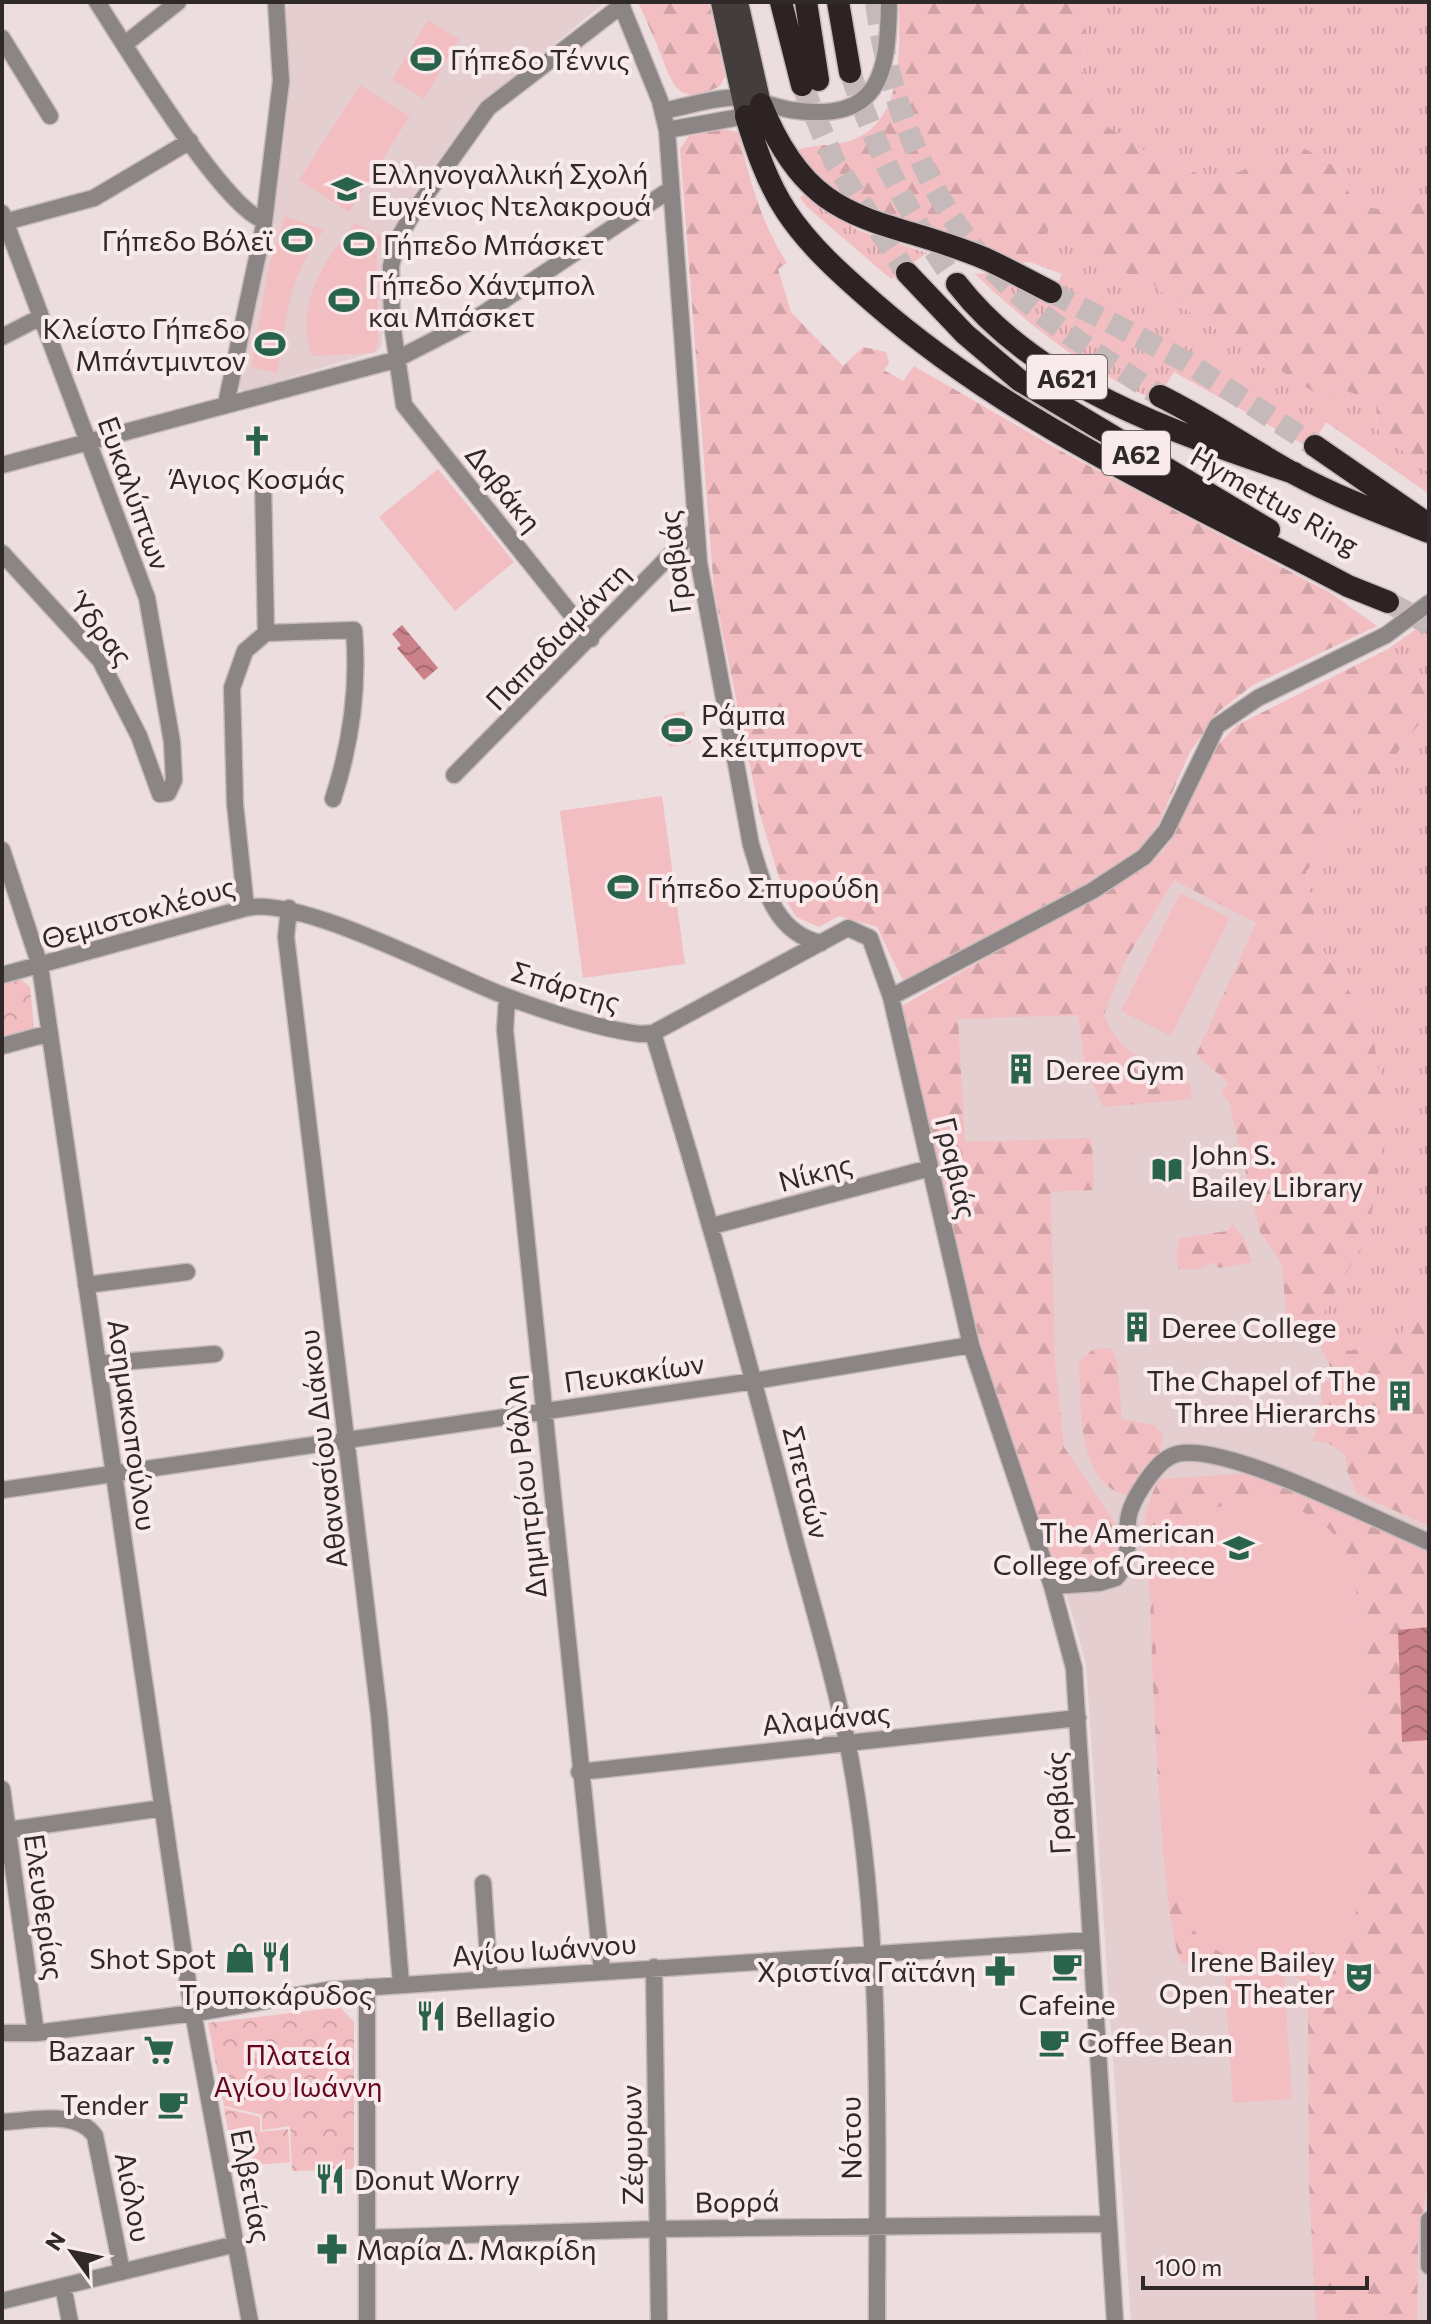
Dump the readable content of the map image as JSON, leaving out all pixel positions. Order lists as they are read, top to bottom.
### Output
{
  "streets": {
    "highway": ["Α621", "Α62", "Hymettus Ring"],
    "street": [
      "Δαβάκη",
      "Ευκαλύπτων",
      "Γραβιάς",
      "Ύδρας",
      "Παπαδιαμάντη",
      "Θεμιστοκλέους",
      "Σπάρτης",
      "Νίκης",
      "Πευκακίων",
      "Ασημακοπούλου",
      "Αθανασίου Διάκου",
      "Σπετσών",
      "Δημητρίου Ράλλη",
      "Αλαμάνας",
      "Ελευθερίας",
      "Αγίου Ιωάννου",
      "Νότου",
      "Ζέφυρων",
      "Ελβετίας",
      "Αιόλου",
      "Βορρά"
    ]
  },
  "crossings": [
    ["Α621", "Hymettus Ring"],
    ["Δαβάκη", "Γραβιάς"],
    ["Δαβάκη", "Παπαδιαμάντη"],
    ["Ευκαλύπτων", "Ύδρας"],
    ["Γραβιάς", "Παπαδιαμάντη"],
    ["Γραβιάς", "Σπάρτης"],
    ["Γραβιάς", "Νίκης"],
    ["Γραβιάς", "Πευκακίων"],
    ["Γραβιάς", "Αλαμάνας"],
    ["Γραβιάς", "Αγίου Ιωάννου"],
    ["Γραβιάς", "Βορρά"],
    ["Θεμιστοκλέους", "Σπάρτης"],
    ["Θεμιστοκλέους", "Ασημακοπούλου"],
    ["Θεμιστοκλέους", "Αθανασίου Διάκου"],
    ["Σπάρτης", "Αθανασίου Διάκου"],
    ["Σπάρτης", "Σπετσών"],
    ["Σπάρτης", "Δημητρίου Ράλλη"],
    ["Νίκης", "Σπετσών"],
    ["Πευκακίων", "Ασημακοπούλου"],
    ["Πευκακίων", "Αθανασίου Διάκου"],
    ["Πευκακίων", "Σπετσών"],
    ["Πευκακίων", "Δημητρίου Ράλλη"],
    ["Ασημακοπούλου", "Αγίου Ιωάννου"],
    ["Ασημακοπούλου", "Ελβετίας"],
    ["Αθανασίου Διάκου", "Αγίου Ιωάννου"],
    ["Σπετσών", "Αλαμάνας"],
    ["Σπετσών", "Αγίου Ιωάννου"],
    ["Σπετσών", "Νότου"],
    ["Δημητρίου Ράλλη", "Αλαμάνας"],
    ["Δημητρίου Ράλλη", "Αγίου Ιωάννου"],
    ["Ελευθερίας", "Αγίου Ιωάννου"],
    ["Αγίου Ιωάννου", "Νότου"],
    ["Αγίου Ιωάννου", "Ζέφυρων"],
    ["Αγίου Ιωάννου", "Ελβετίας"],
    ["Νότου", "Βορρά"],
    ["Ζέφυρων", "Βορρά"]
  ],
  "parks": ["Πλατεία Αγίου Ιωάννη"],
  "places": {
    "sports": [
      "Γήπεδο Τέννις",
      "Γήπεδο Βόλεϊ",
      "Γήπεδο Μπάσκετ",
      "Γήπεδο Χάντμπολ και Μπάσκετ",
      "Κλείστο Γήπεδο Μπάντμιντον",
      "Ράμπα Σκέιτμπορντ",
      "Γήπεδο Σπυρούδη"
    ],
    "school or university": ["Ελληνογαλλική Σχολή Ευγένιος Ντελακρουά", "The American College of Greece"],
    "church": ["Άγιος Κοσμάς"],
    "building": ["Deree Gym", "Deree College", "The Chapel of The Three Hierarchs"],
    "library": ["John S. Bailey Library"],
    "restaurant": ["Τρυποκάρυδος", "Bellagio", "Donut Worry"],
    "shop": ["Shot Spot"],
    "cafe": ["Cafeine", "Coffee Bean", "Tender"],
    "pharmacy": ["Χριστίνα Γαϊτάνη", "Μαρία Δ. Μακρίδη"],
    "theatre": ["Irene Bailey Open Theater"],
    "supermarket": ["Bazaar"]
  },
  "scale_bar": "100 m",
  "north": "top left"
}
